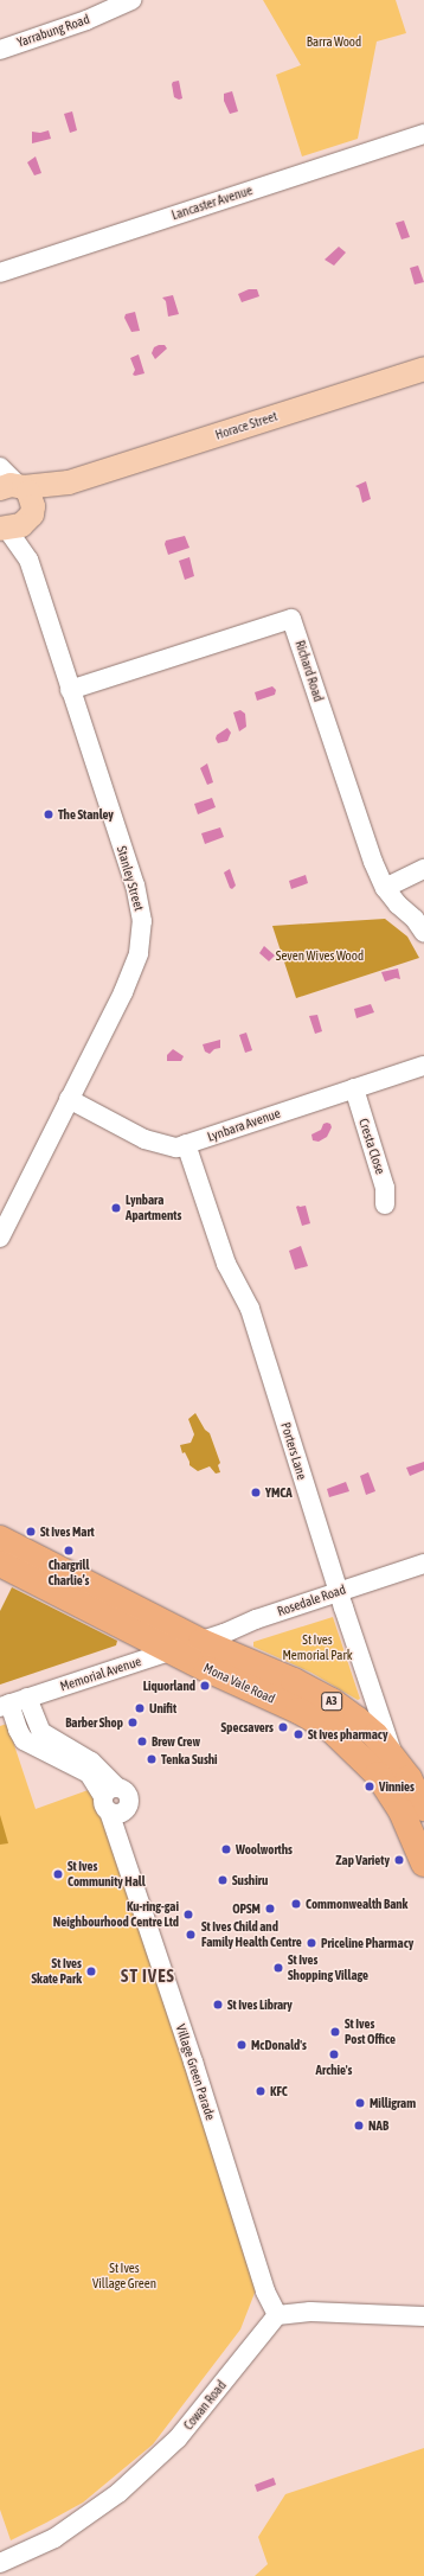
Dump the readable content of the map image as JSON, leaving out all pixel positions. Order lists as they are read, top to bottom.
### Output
{
  "streets": {
    "highway": ["Mona Vale Road", "A3"],
    "main road": ["Horace Street"],
    "street": [
      "Yarrabung Road",
      "Lancaster Avenue",
      "Richard Road",
      "Stanley Street",
      "Lynbara Avenue",
      "Cresta Close",
      "Porters Lane",
      "Rosedale Road",
      "Memorial Avenue",
      "Village Green Parade",
      "Cowan Road"
    ]
  },
  "crossings": [
    ["Horace Street", "Stanley Street"],
    ["Richard Road", "Stanley Street"],
    ["Stanley Street", "Lynbara Avenue"],
    ["Lynbara Avenue", "Cresta Close"],
    ["Lynbara Avenue", "Porters Lane"],
    ["Porters Lane", "Rosedale Road"],
    ["Porters Lane", "Mona Vale Road"],
    ["Rosedale Road", "Memorial Avenue"],
    ["Rosedale Road", "Mona Vale Road"],
    ["Memorial Avenue", "Mona Vale Road"],
    ["Memorial Avenue", "Village Green Parade"],
    ["Village Green Parade", "Cowan Road"]
  ],
  "districts": ["ST IVES"],
  "parks": [
    "Barra Wood",
    "Seven Wives Wood",
    "St Ives Memorial Park",
    "St Ives Village Green"
  ],
  "places": [
    "The Stanley",
    "Lynbara Apartments",
    "YMCA",
    "St Ives Mart",
    "Chargrill Charlie’s",
    "Liquorland",
    "Unifit",
    "Barber Shop",
    "Specsavers",
    "St Ives pharmacy",
    "Brew Crew",
    "Tenka Sushi",
    "Vinnies",
    "Woolworths",
    "Zap Variety",
    "St Ives Community Hall",
    "Sushiru",
    "Commonwealth Bank",
    "OPSM",
    "Ku-ring-gai Neighbourhood Centre Ltd",
    "St Ives Child and Family Health Centre",
    "Priceline Pharmacy",
    "St Ives Shopping Village",
    "St Ives Skate Park",
    "St Ives Library",
    "St Ives Post Office",
    "McDonald's",
    "Archie's",
    "KFC",
    "Milligram",
    "NAB"
  ]
}
